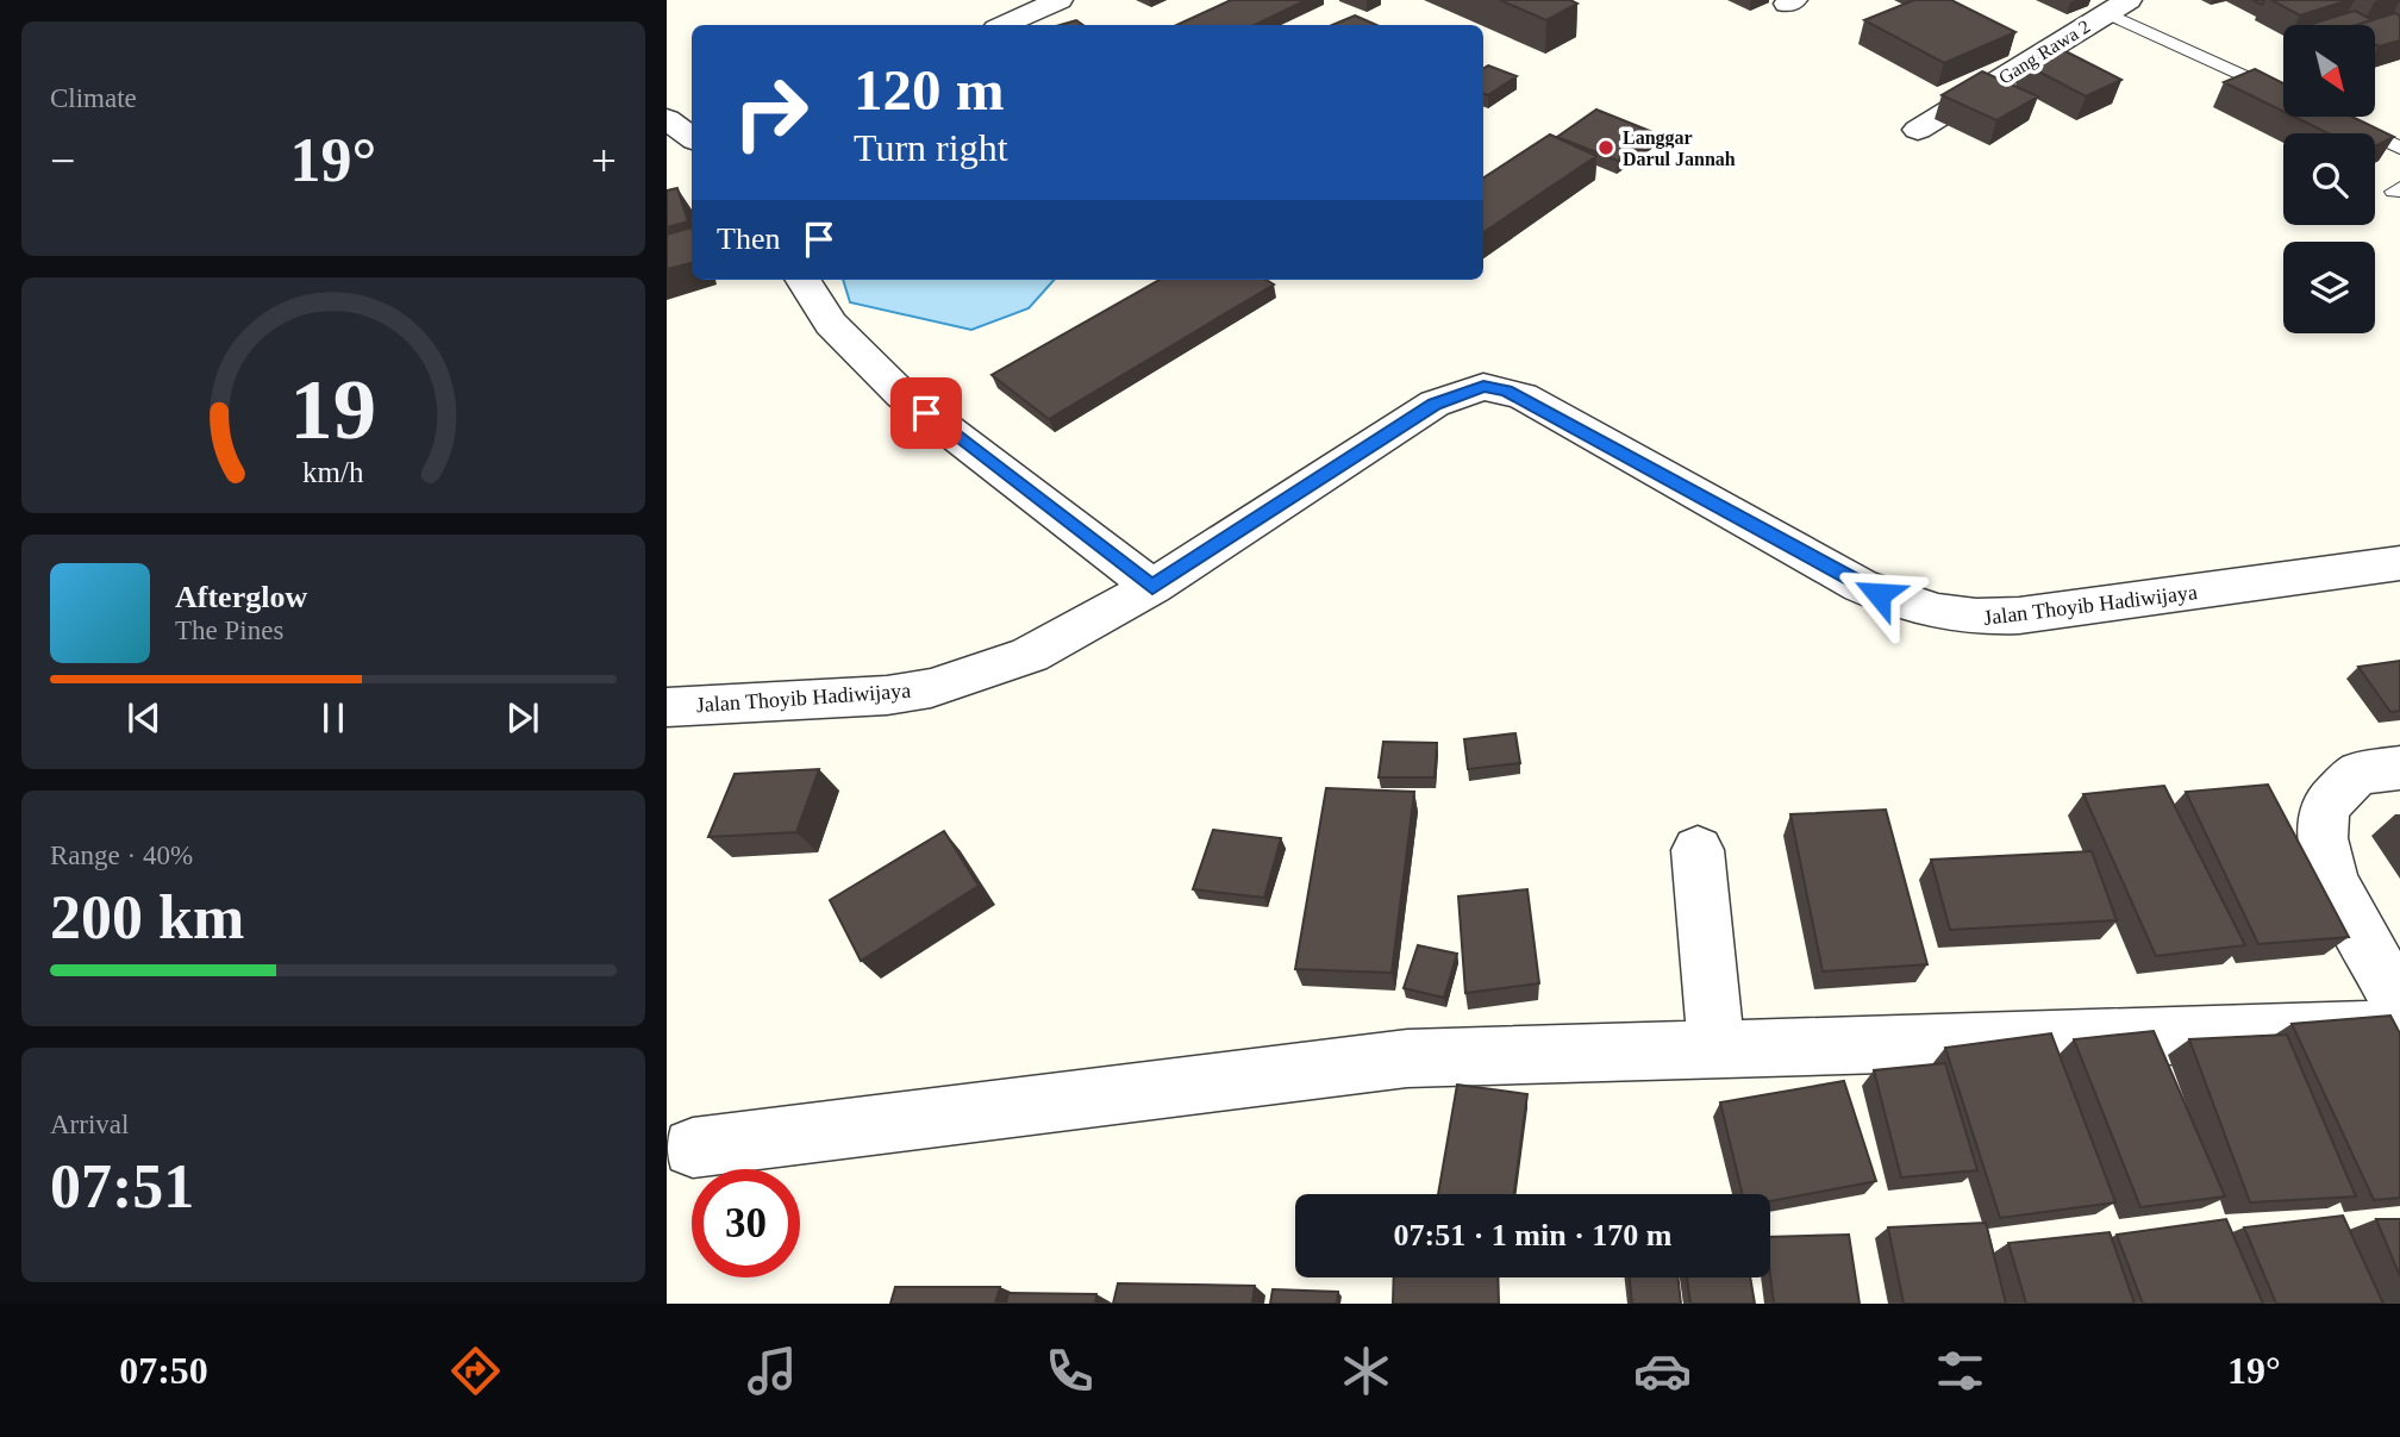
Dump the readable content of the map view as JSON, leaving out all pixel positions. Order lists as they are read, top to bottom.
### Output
{
  "streets": {
    "street": ["Gang Rawa 2", "Jalan Thoyib Hadiwijaya"]
  },
  "places": ["Langgar Darul Jannah"],
  "north": "bottom right",
  "page": {
    "tile": [
      "Climate",
      ["Range · 40%", "200 km"],
      ["Arrival", "07:51"]
    ],
    "turn": ["120 m", "Turn right"],
    "heat": ["−", "19°", "+"],
    "then": "Then",
    "song": ["Afterglow", "The Pines"],
    "limit": "30",
    "trip": "07:51 · 1 min · 170 m",
    "tabs": ["07:50", "19°"],
    "gauge": ["19", "km/h"]
  }
}
